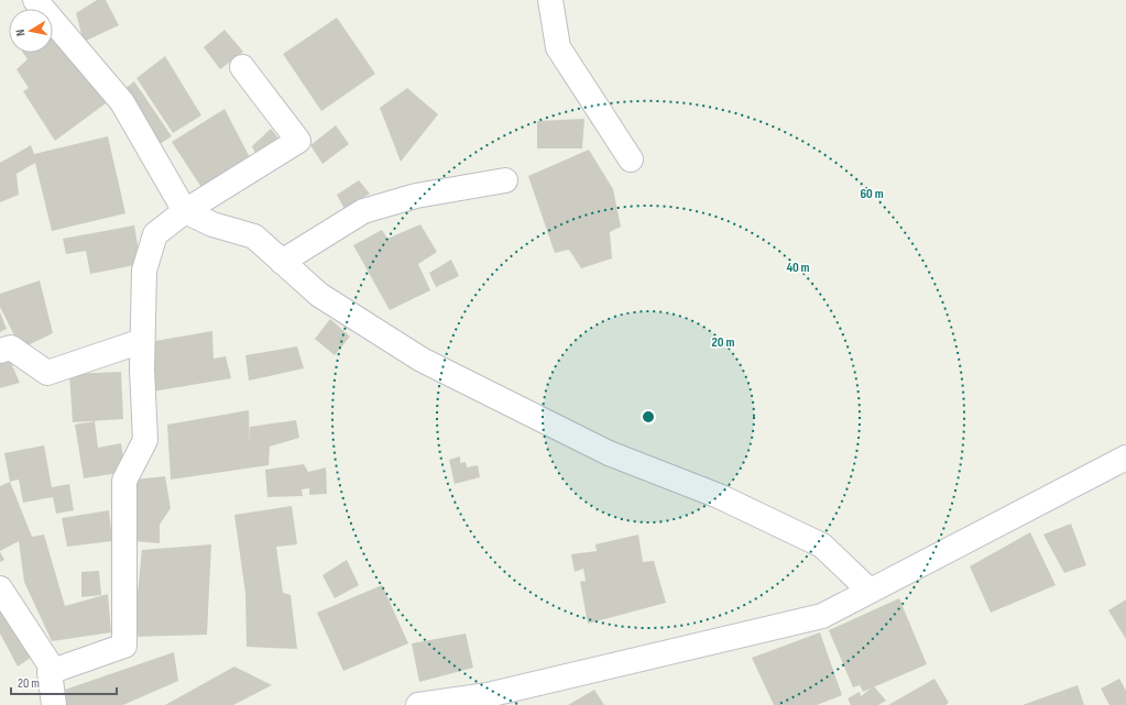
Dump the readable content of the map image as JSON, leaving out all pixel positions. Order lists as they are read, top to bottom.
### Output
{
  "scale_bar": "20 m",
  "north": "left",
  "rings": ["60 m", "40 m", "20 m"]
}
